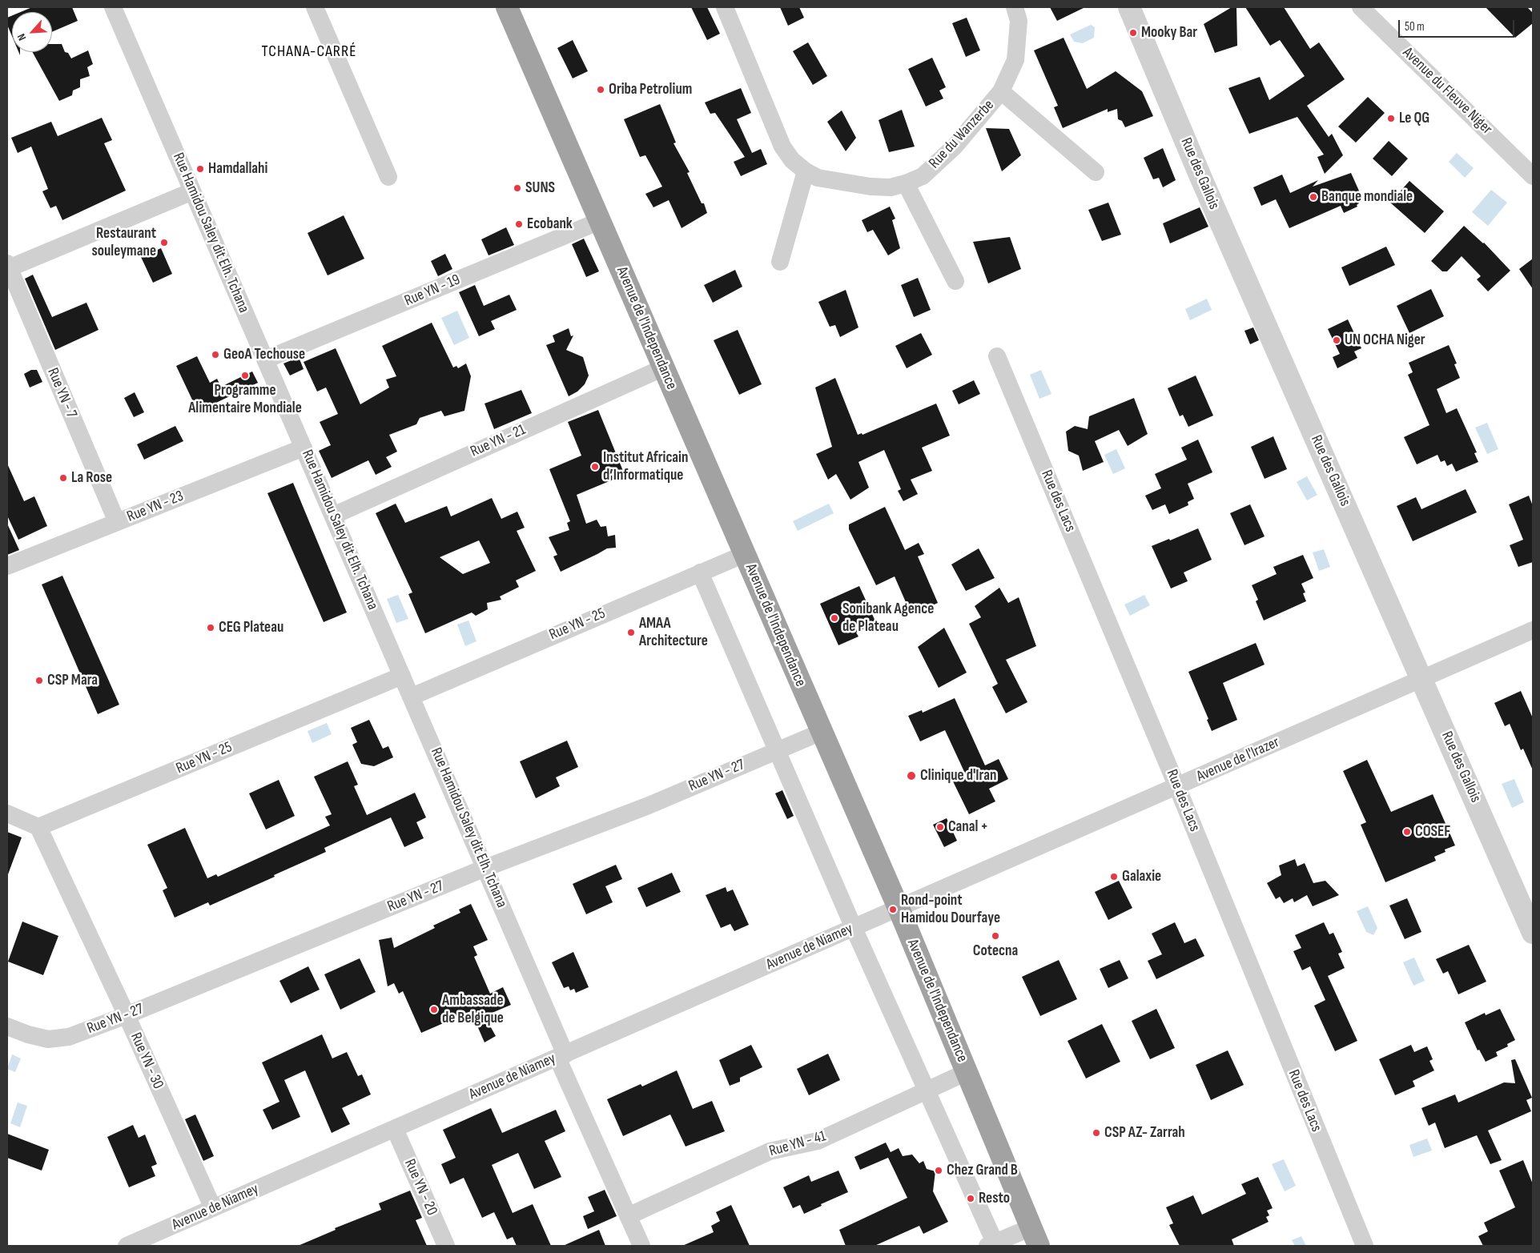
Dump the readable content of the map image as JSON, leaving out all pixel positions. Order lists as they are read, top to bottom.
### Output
{
  "streets": {
    "highway": ["Avenue de l'Independance"],
    "street": [
      "Avenue du Fleuve Niger",
      "Rue du Wanzerbe",
      "Rue des Gallois",
      "Rue Hamidou Saley dit Elh. Tchana",
      "Rue YN - 19",
      "Rue YN - 7",
      "Rue YN - 21",
      "Rue des Lacs",
      "Rue YN - 23",
      "Rue YN - 25",
      "Avenue de l'Irazer",
      "Rue YN - 27",
      "Avenue de Niamey",
      "Rue YN - 30",
      "Rue YN - 41",
      "Rue YN - 20"
    ]
  },
  "crossings": [
    ["Rue des Gallois", "Avenue de l'Irazer"],
    ["Rue Hamidou Saley dit Elh. Tchana", "Rue YN - 19"],
    ["Rue Hamidou Saley dit Elh. Tchana", "Rue YN - 21"],
    ["Rue Hamidou Saley dit Elh. Tchana", "Rue YN - 23"],
    ["Rue Hamidou Saley dit Elh. Tchana", "Rue YN - 25"],
    ["Rue Hamidou Saley dit Elh. Tchana", "Rue YN - 27"],
    ["Rue Hamidou Saley dit Elh. Tchana", "Avenue de Niamey"],
    ["Rue Hamidou Saley dit Elh. Tchana", "Rue YN - 41"],
    ["Rue YN - 19", "Avenue de l'Independance"],
    ["Avenue de l'Independance", "Rue YN - 21"],
    ["Avenue de l'Independance", "Rue YN - 25"],
    ["Avenue de l'Independance", "Avenue de l'Irazer"],
    ["Avenue de l'Independance", "Rue YN - 27"],
    ["Avenue de l'Independance", "Avenue de Niamey"],
    ["Avenue de l'Independance", "Rue YN - 41"],
    ["Rue YN - 7", "Rue YN - 23"],
    ["Rue des Lacs", "Avenue de l'Irazer"],
    ["Rue YN - 25", "Rue YN - 30"],
    ["Avenue de l'Irazer", "Avenue de Niamey"],
    ["Rue YN - 27", "Rue YN - 30"],
    ["Avenue de Niamey", "Rue YN - 30"],
    ["Avenue de Niamey", "Rue YN - 20"]
  ],
  "districts": ["TCHANA-CARRÉ"],
  "places": [
    "Mooky Bar",
    "Oriba Petrolium",
    "Le QG",
    "Hamdallahi",
    "SUNS",
    "Banque mondiale",
    "Ecobank",
    "Restaurant souleymane",
    "UN OCHA Niger",
    "GeoA Techouse",
    "Programme Alimentaire Mondiale",
    "Institut Africain d’Informatique",
    "La Rose",
    "Sonibank Agence de Plateau",
    "CEG Plateau",
    "AMAA Architecture",
    "CSP Mara",
    "Clinique d'Iran",
    "Canal +",
    "COSEF",
    "Galaxie",
    "Rond-point Hamidou Dourfaye",
    "Cotecna",
    "Ambassade de Belgique",
    "CSP AZ- Zarrah",
    "Chez Grand B",
    "Resto"
  ],
  "scale_bar": "50 m",
  "north": "bottom left"
}
